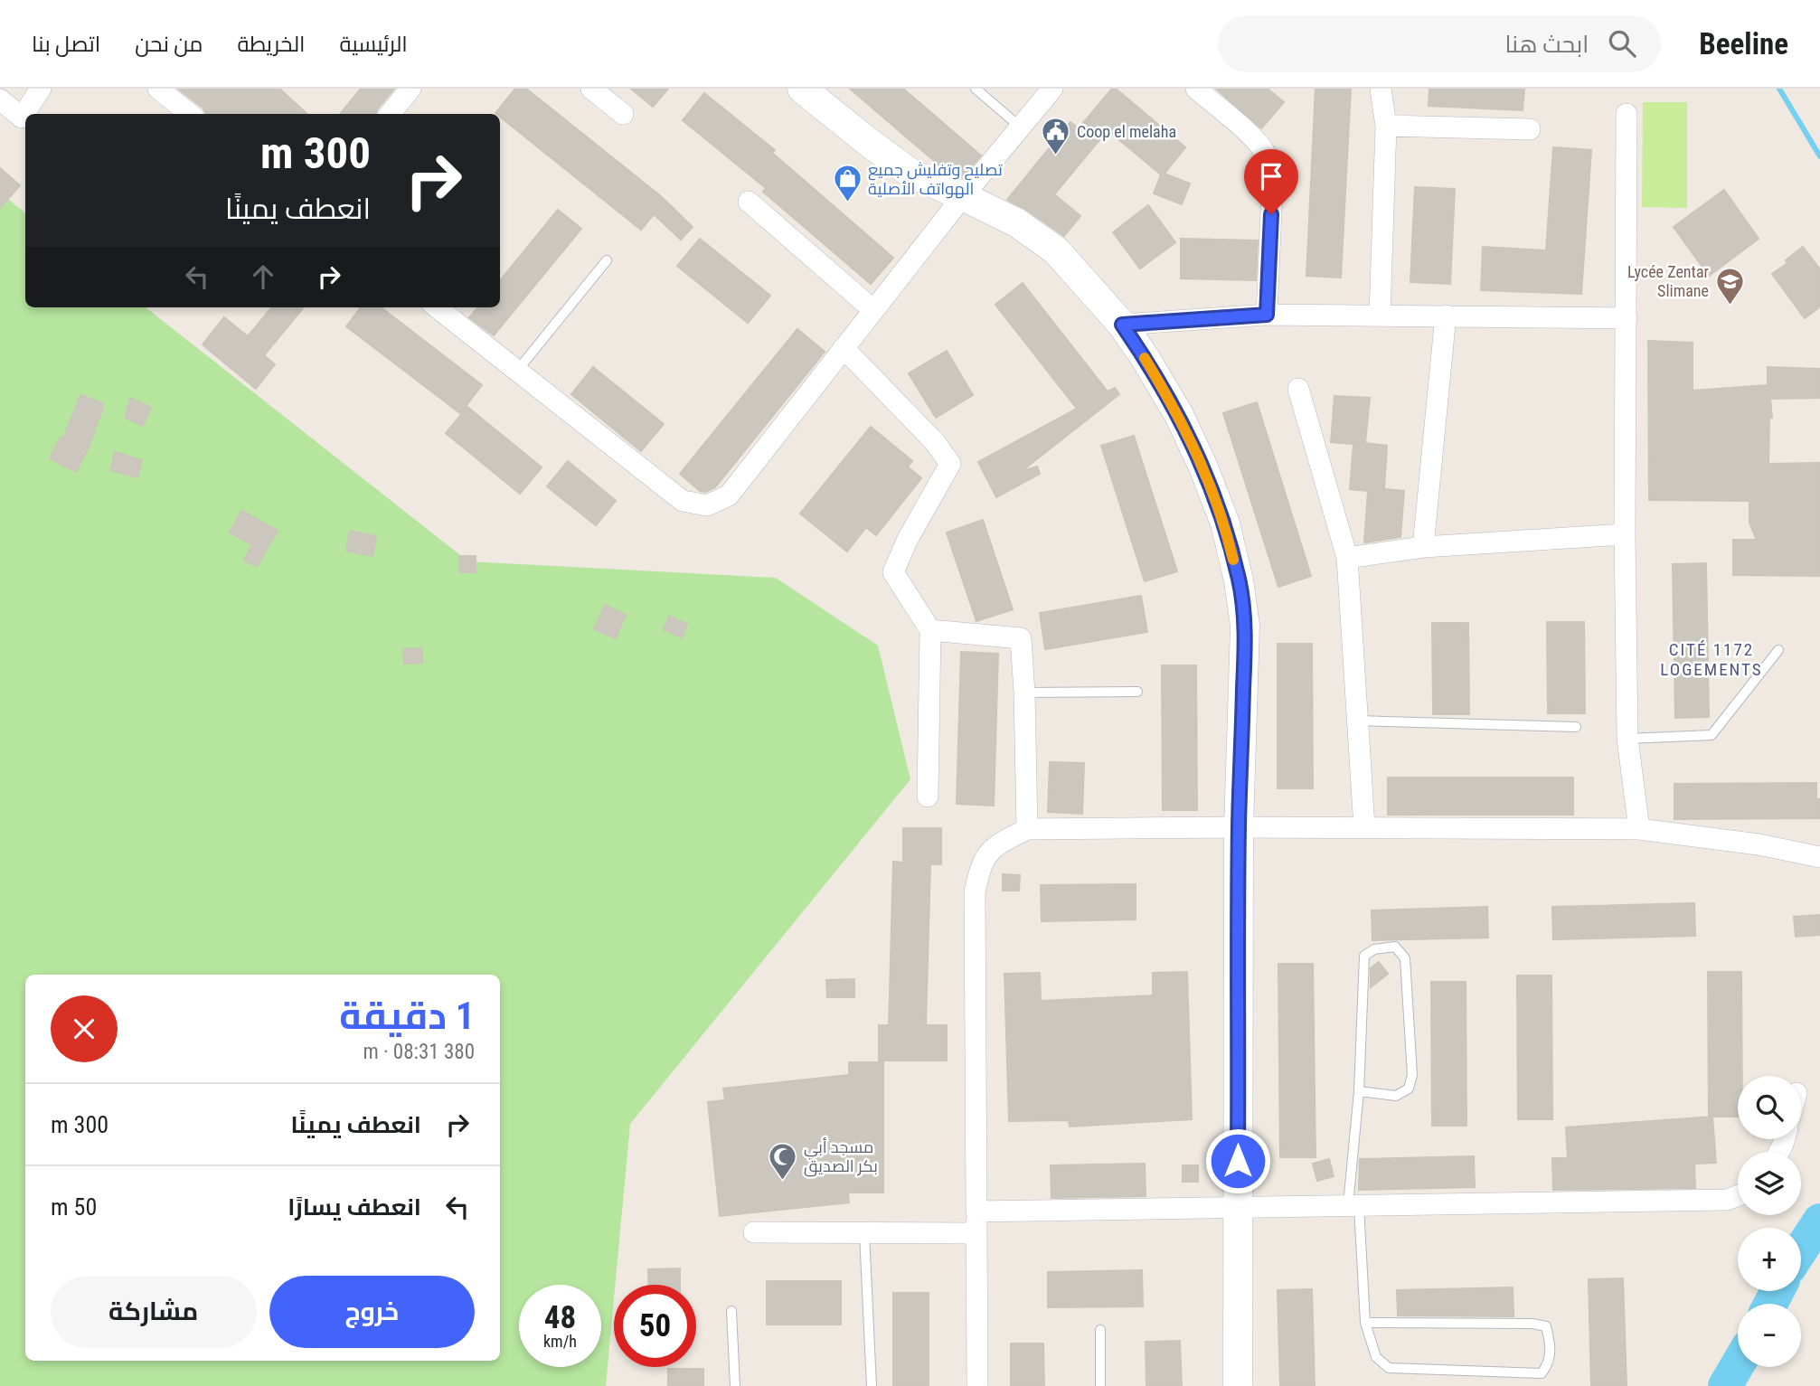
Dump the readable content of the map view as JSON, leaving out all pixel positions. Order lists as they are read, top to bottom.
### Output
{
  "districts": ["CITÉ 1172 LOGEMENTS"],
  "places": {
    "public building": ["Coop el melaha"],
    "shop": ["تصليح وتفليش جميع الهواتف الأصلية"],
    "school or university": ["Lycée Zentar Slimane"],
    "mosque": ["مسجد أبي بكر الصديق"]
  },
  "page": {
    "header": "Beeline",
    "search": "ابحث هنا",
    "nav": [
      "الرئيسية",
      "الخريطة",
      "من نحن",
      "اتصل بنا"
    ],
    "turn": ["300 m", "انعطف يمينًا"],
    "heading": ["1 دقيقة", "380 m · 08:31"],
    "map_buttons": ["+", "−"],
    "list": [
      {
        "name": "انعطف يمينًا",
        "value": "300 m"
      },
      {
        "name": "انعطف يسارًا",
        "value": "50 m"
      }
    ],
    "buttons": ["خروج", "مشاركة"],
    "speed": "48 km/h",
    "limit": "50"
  }
}
